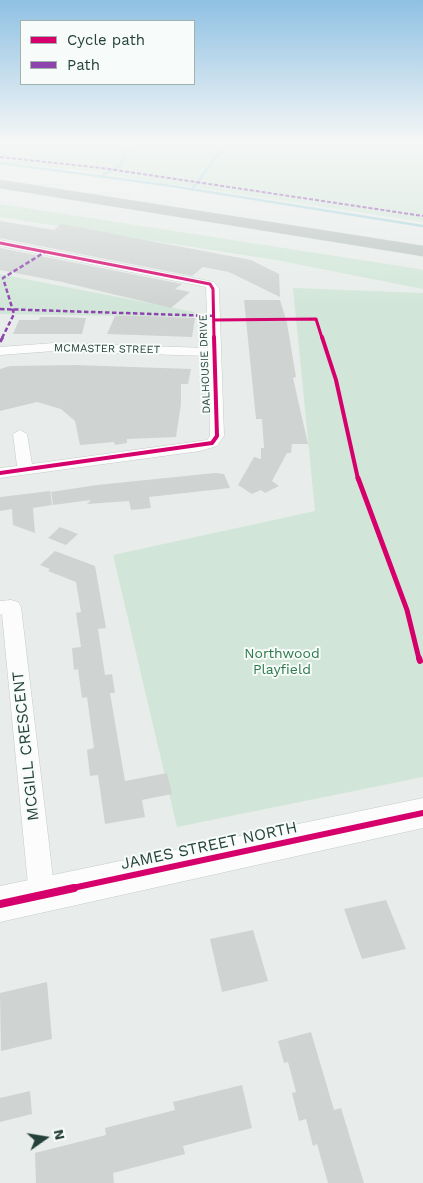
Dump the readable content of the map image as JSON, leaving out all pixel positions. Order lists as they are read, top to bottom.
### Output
{
  "streets": {
    "street": [
      "MCMASTER STREET",
      "DALHOUSIE DRIVE",
      "MCGILL CRESCENT",
      "JAMES STREET NORTH"
    ]
  },
  "crossings": [
    ["MCMASTER STREET", "DALHOUSIE DRIVE"],
    ["MCGILL CRESCENT", "JAMES STREET NORTH"]
  ],
  "parks": ["Northwood Playfield"],
  "legend": ["Cycle path", "Path"],
  "north": "right"
}
